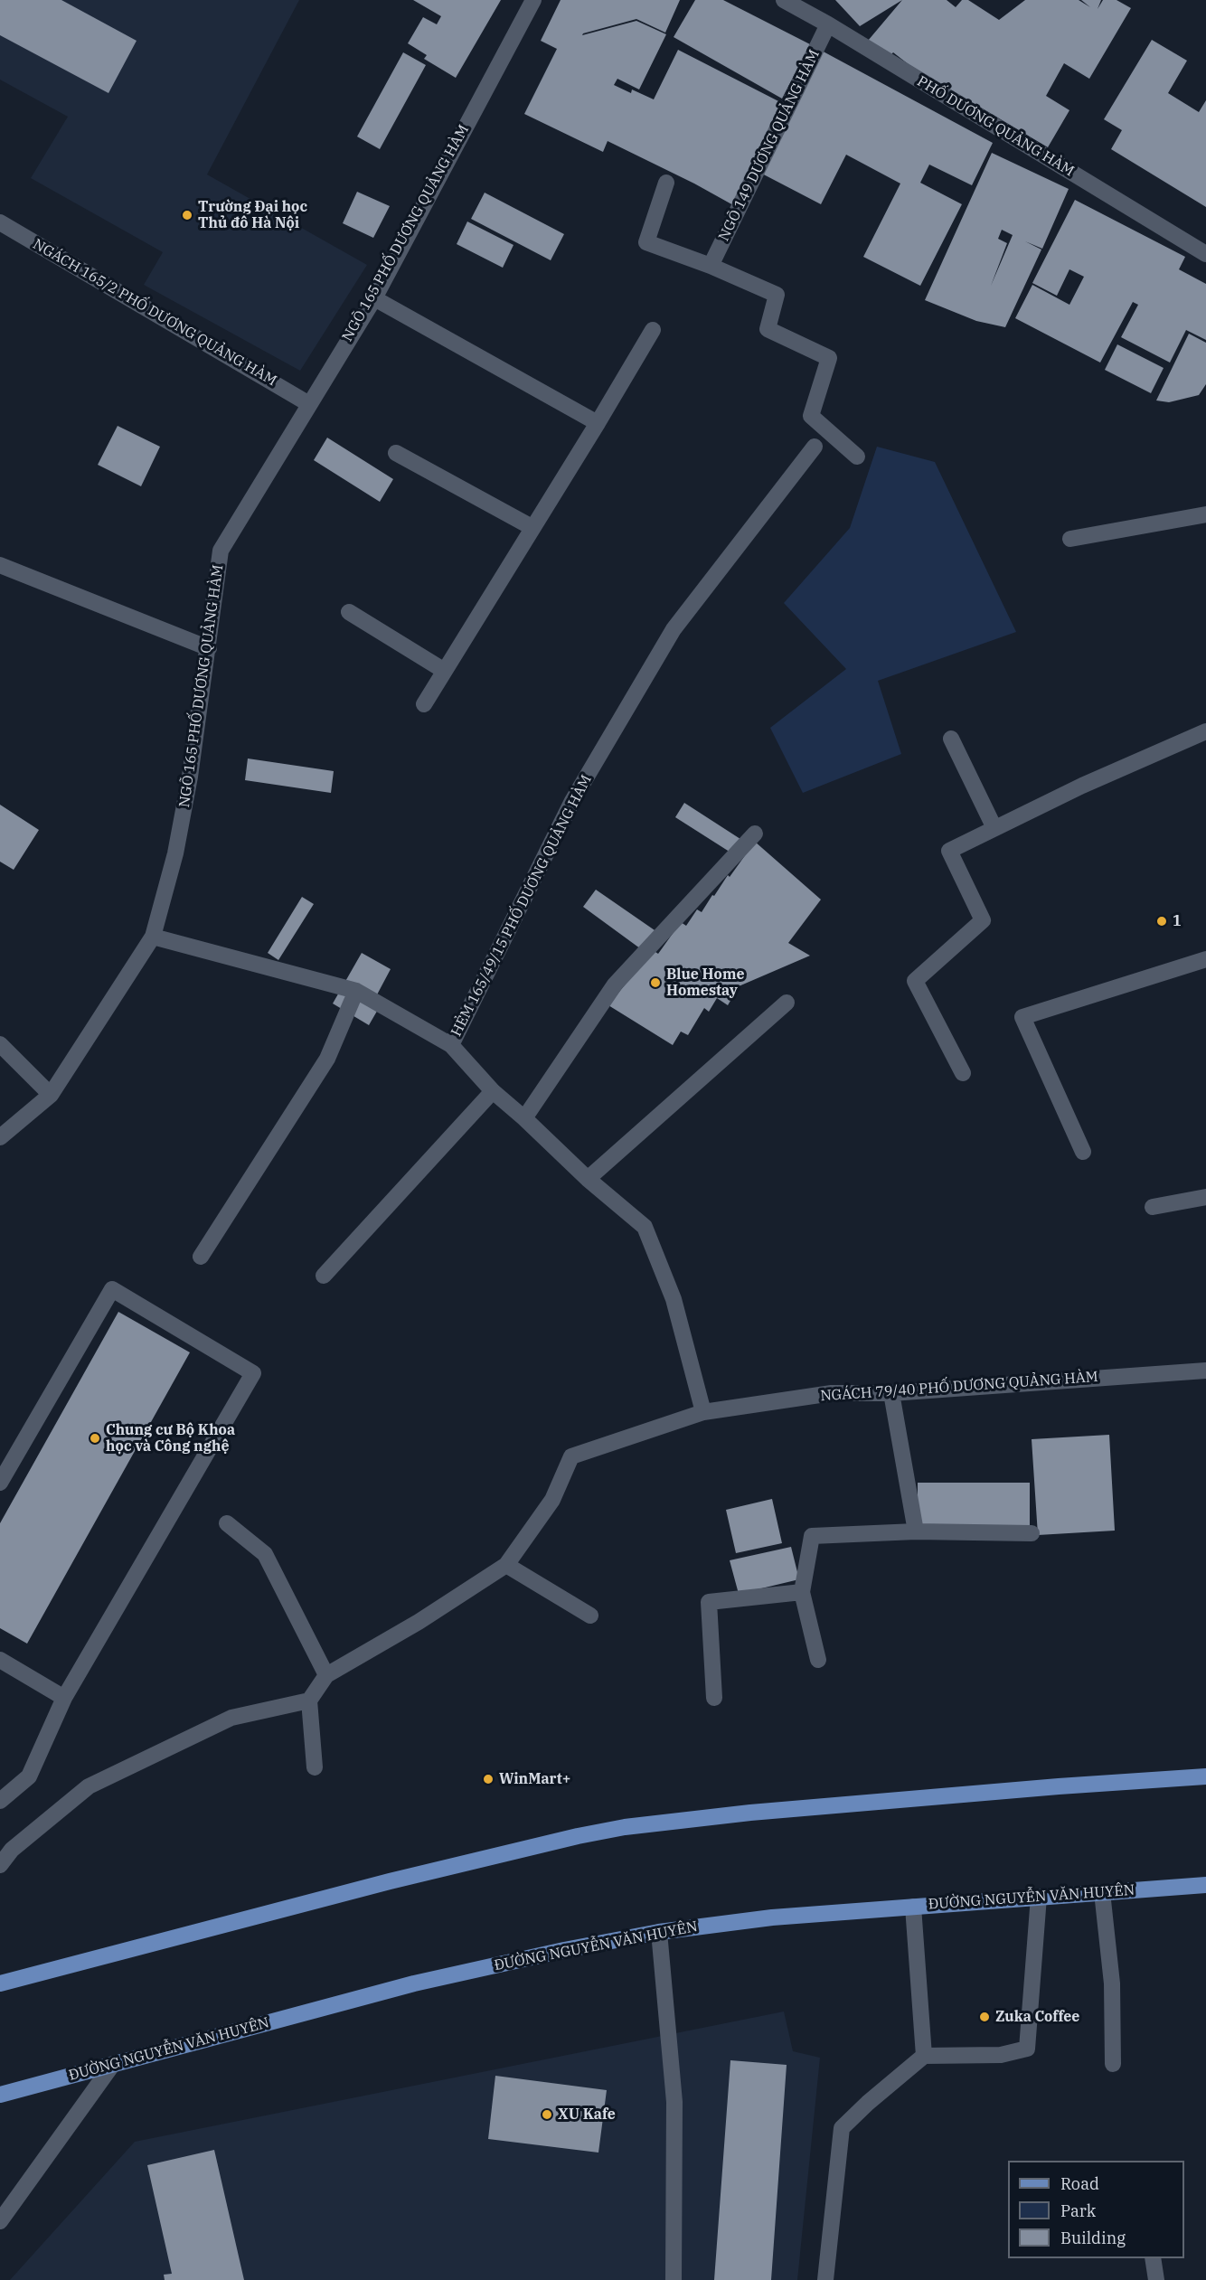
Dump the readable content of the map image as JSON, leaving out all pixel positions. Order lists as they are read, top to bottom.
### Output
{
  "streets": {
    "main road": ["ĐƯỜNG NGUYỄN VĂN HUYÊN"],
    "street": [
      "PHỐ DƯƠNG QUẢNG HÀM",
      "NGÕ 149 DƯƠNG QUẢNG HÀM",
      "NGÕ 165 PHỐ DƯƠNG QUẢNG HÀM",
      "NGÁCH 165/2 PHỐ DƯƠNG QUẢNG HÀM",
      "HẺM 165/49/15 PHỐ DƯƠNG QUẢNG HÀM",
      "NGÁCH 79/40 PHỐ DƯƠNG QUẢNG HÀM"
    ]
  },
  "crossings": [
    ["PHỐ DƯƠNG QUẢNG HÀM", "NGÕ 149 DƯƠNG QUẢNG HÀM"],
    ["NGÕ 165 PHỐ DƯƠNG QUẢNG HÀM", "NGÁCH 165/2 PHỐ DƯƠNG QUẢNG HÀM"]
  ],
  "places": [
    "Trường Đại học Thủ đô Hà Nội",
    "1",
    "Blue Home Homestay",
    "Chung cư Bộ Khoa học và Công nghệ",
    "WinMart+",
    "Zuka Coffee",
    "XU Kafe"
  ],
  "legend": ["Road", "Park", "Building"]
}
